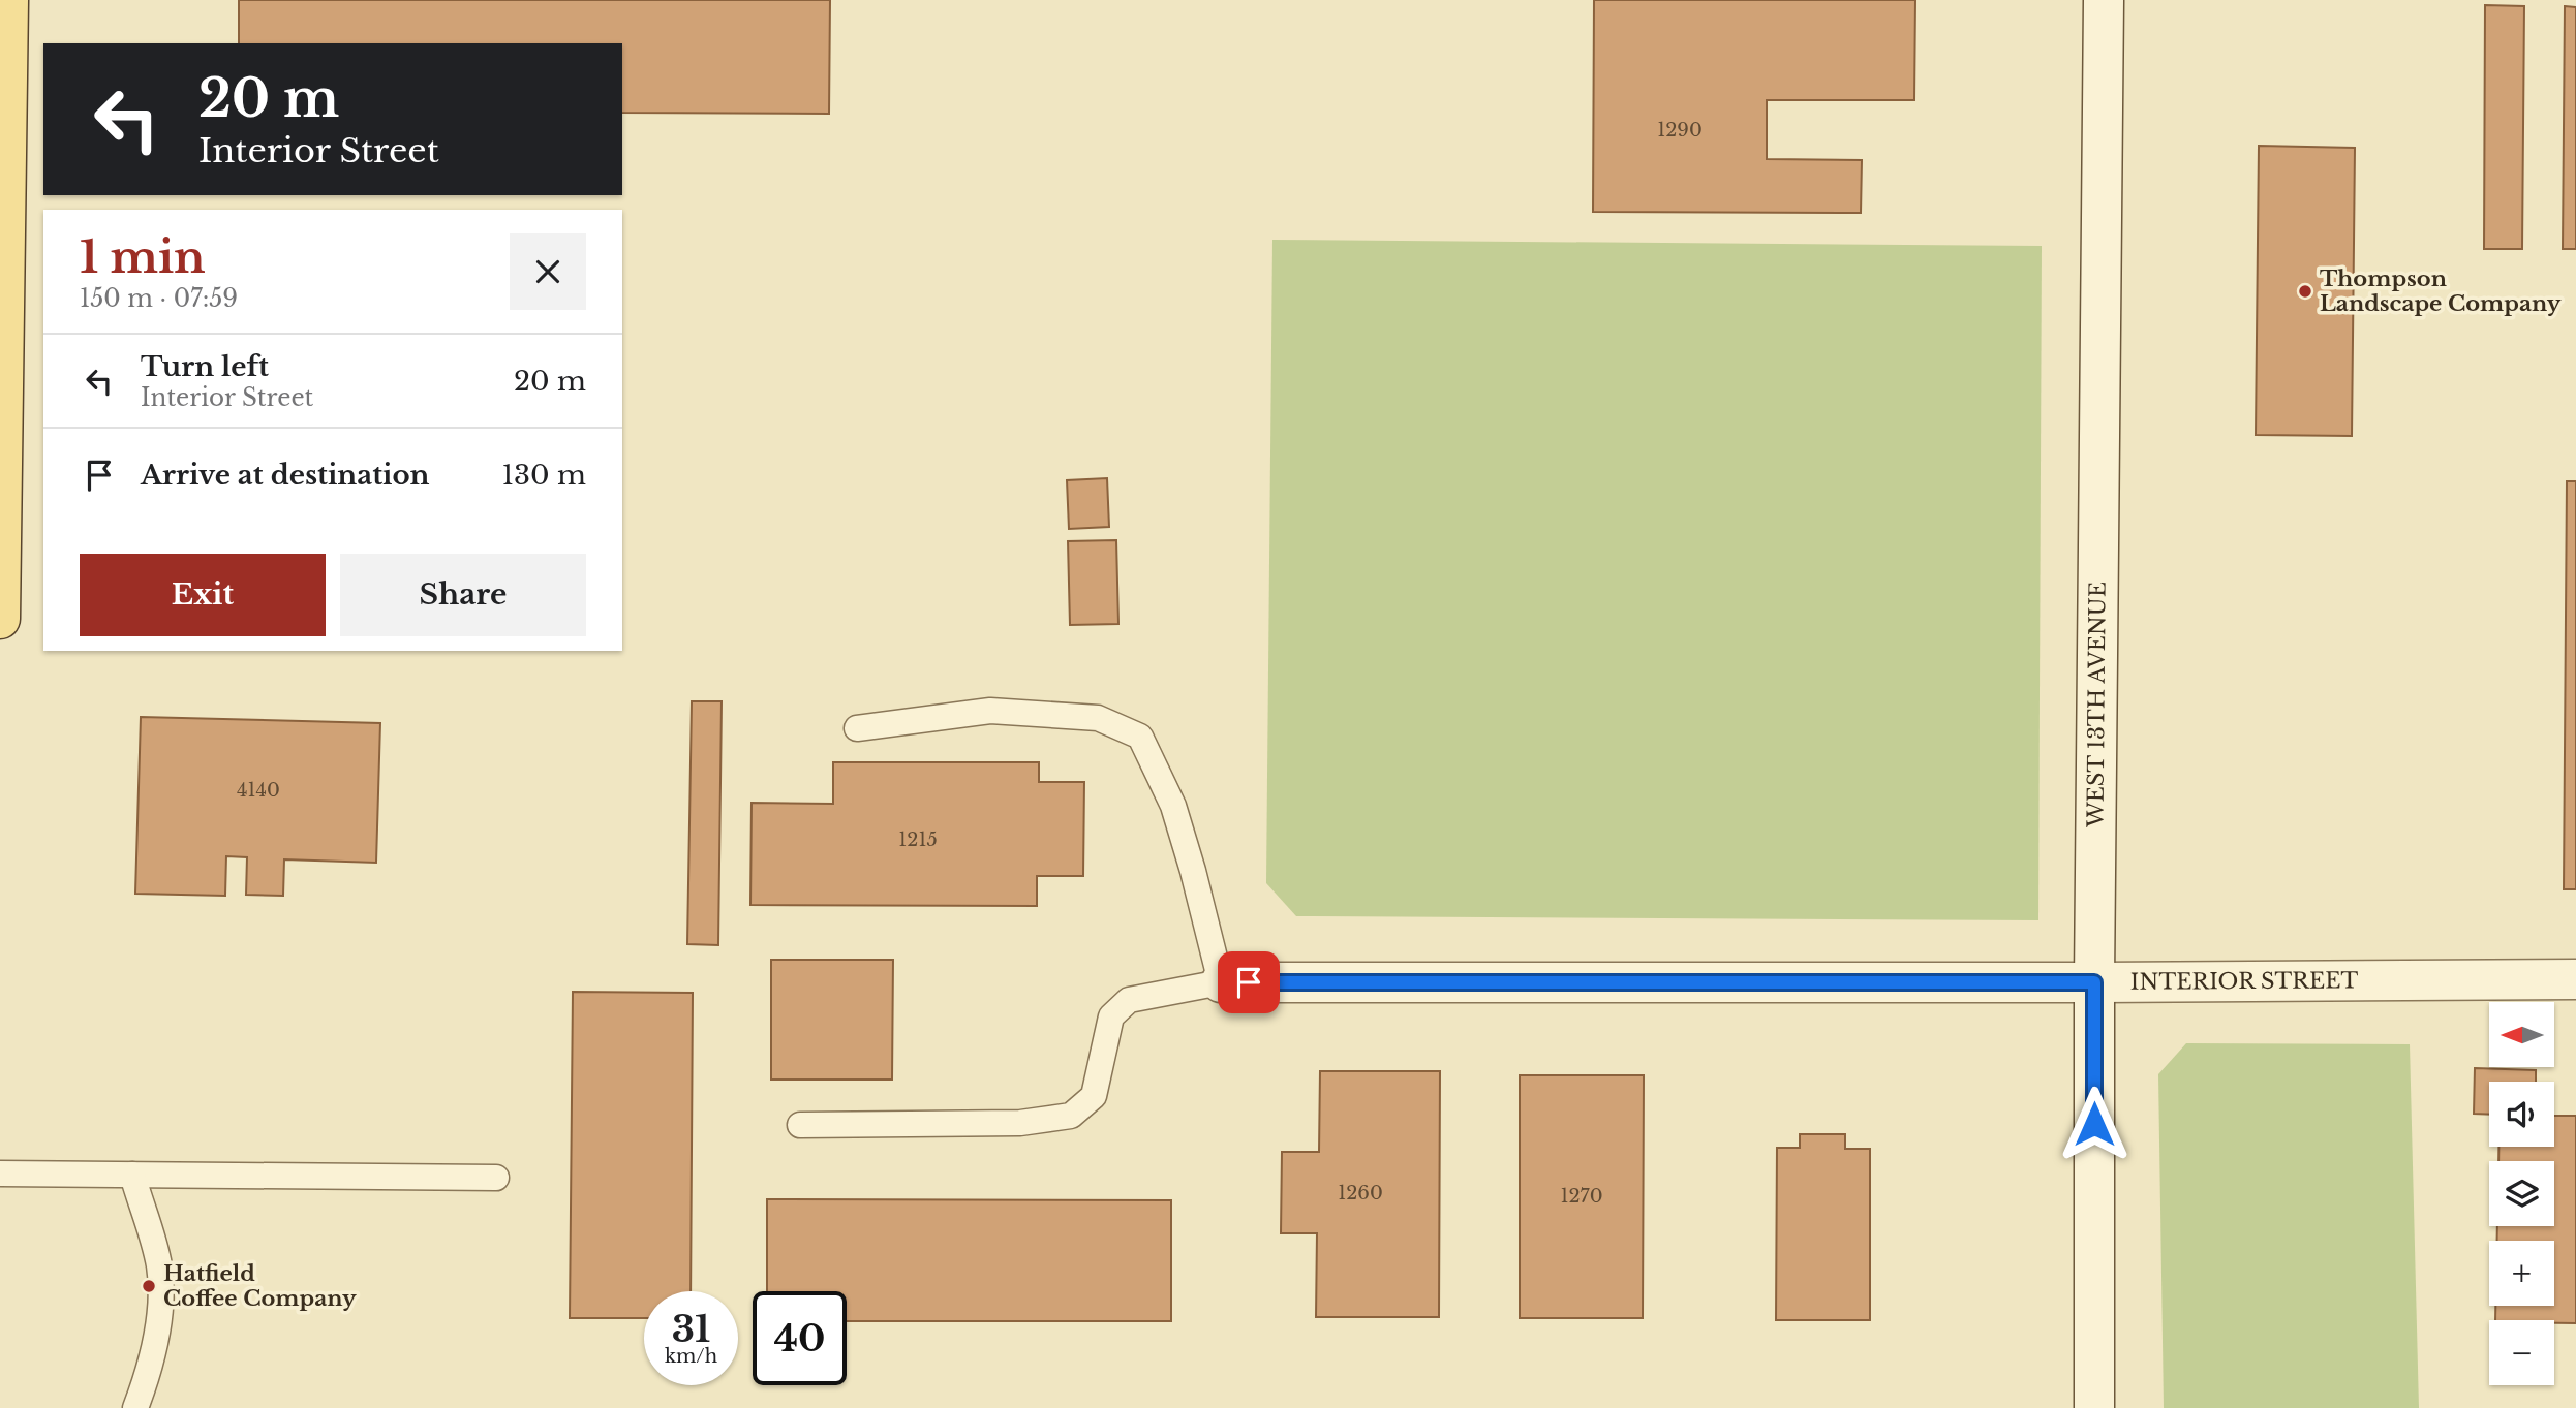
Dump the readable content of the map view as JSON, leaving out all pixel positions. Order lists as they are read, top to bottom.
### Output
{
  "streets": {
    "street": ["WEST 13TH AVENUE", "INTERIOR STREET"]
  },
  "crossings": [
    ["WEST 13TH AVENUE", "INTERIOR STREET"]
  ],
  "places": ["Thompson Landscape Company", "Hatfield Coffee Company"],
  "house_numbers": [
    "1290",
    "4140",
    "1215",
    "1260",
    "1270"
  ],
  "north": "left",
  "page": {
    "turn": ["20 m", "Interior Street"],
    "heading": ["1 min", "150 m · 07:59"],
    "list": [
      {
        "name": "Turn left",
        "note": "Interior Street",
        "value": "20 m"
      },
      {
        "name": "Arrive at destination",
        "value": "130 m"
      }
    ],
    "buttons": ["Exit", "Share"],
    "map_buttons": ["+", "−"],
    "speed": "31 km/h",
    "limit": "40"
  }
}
